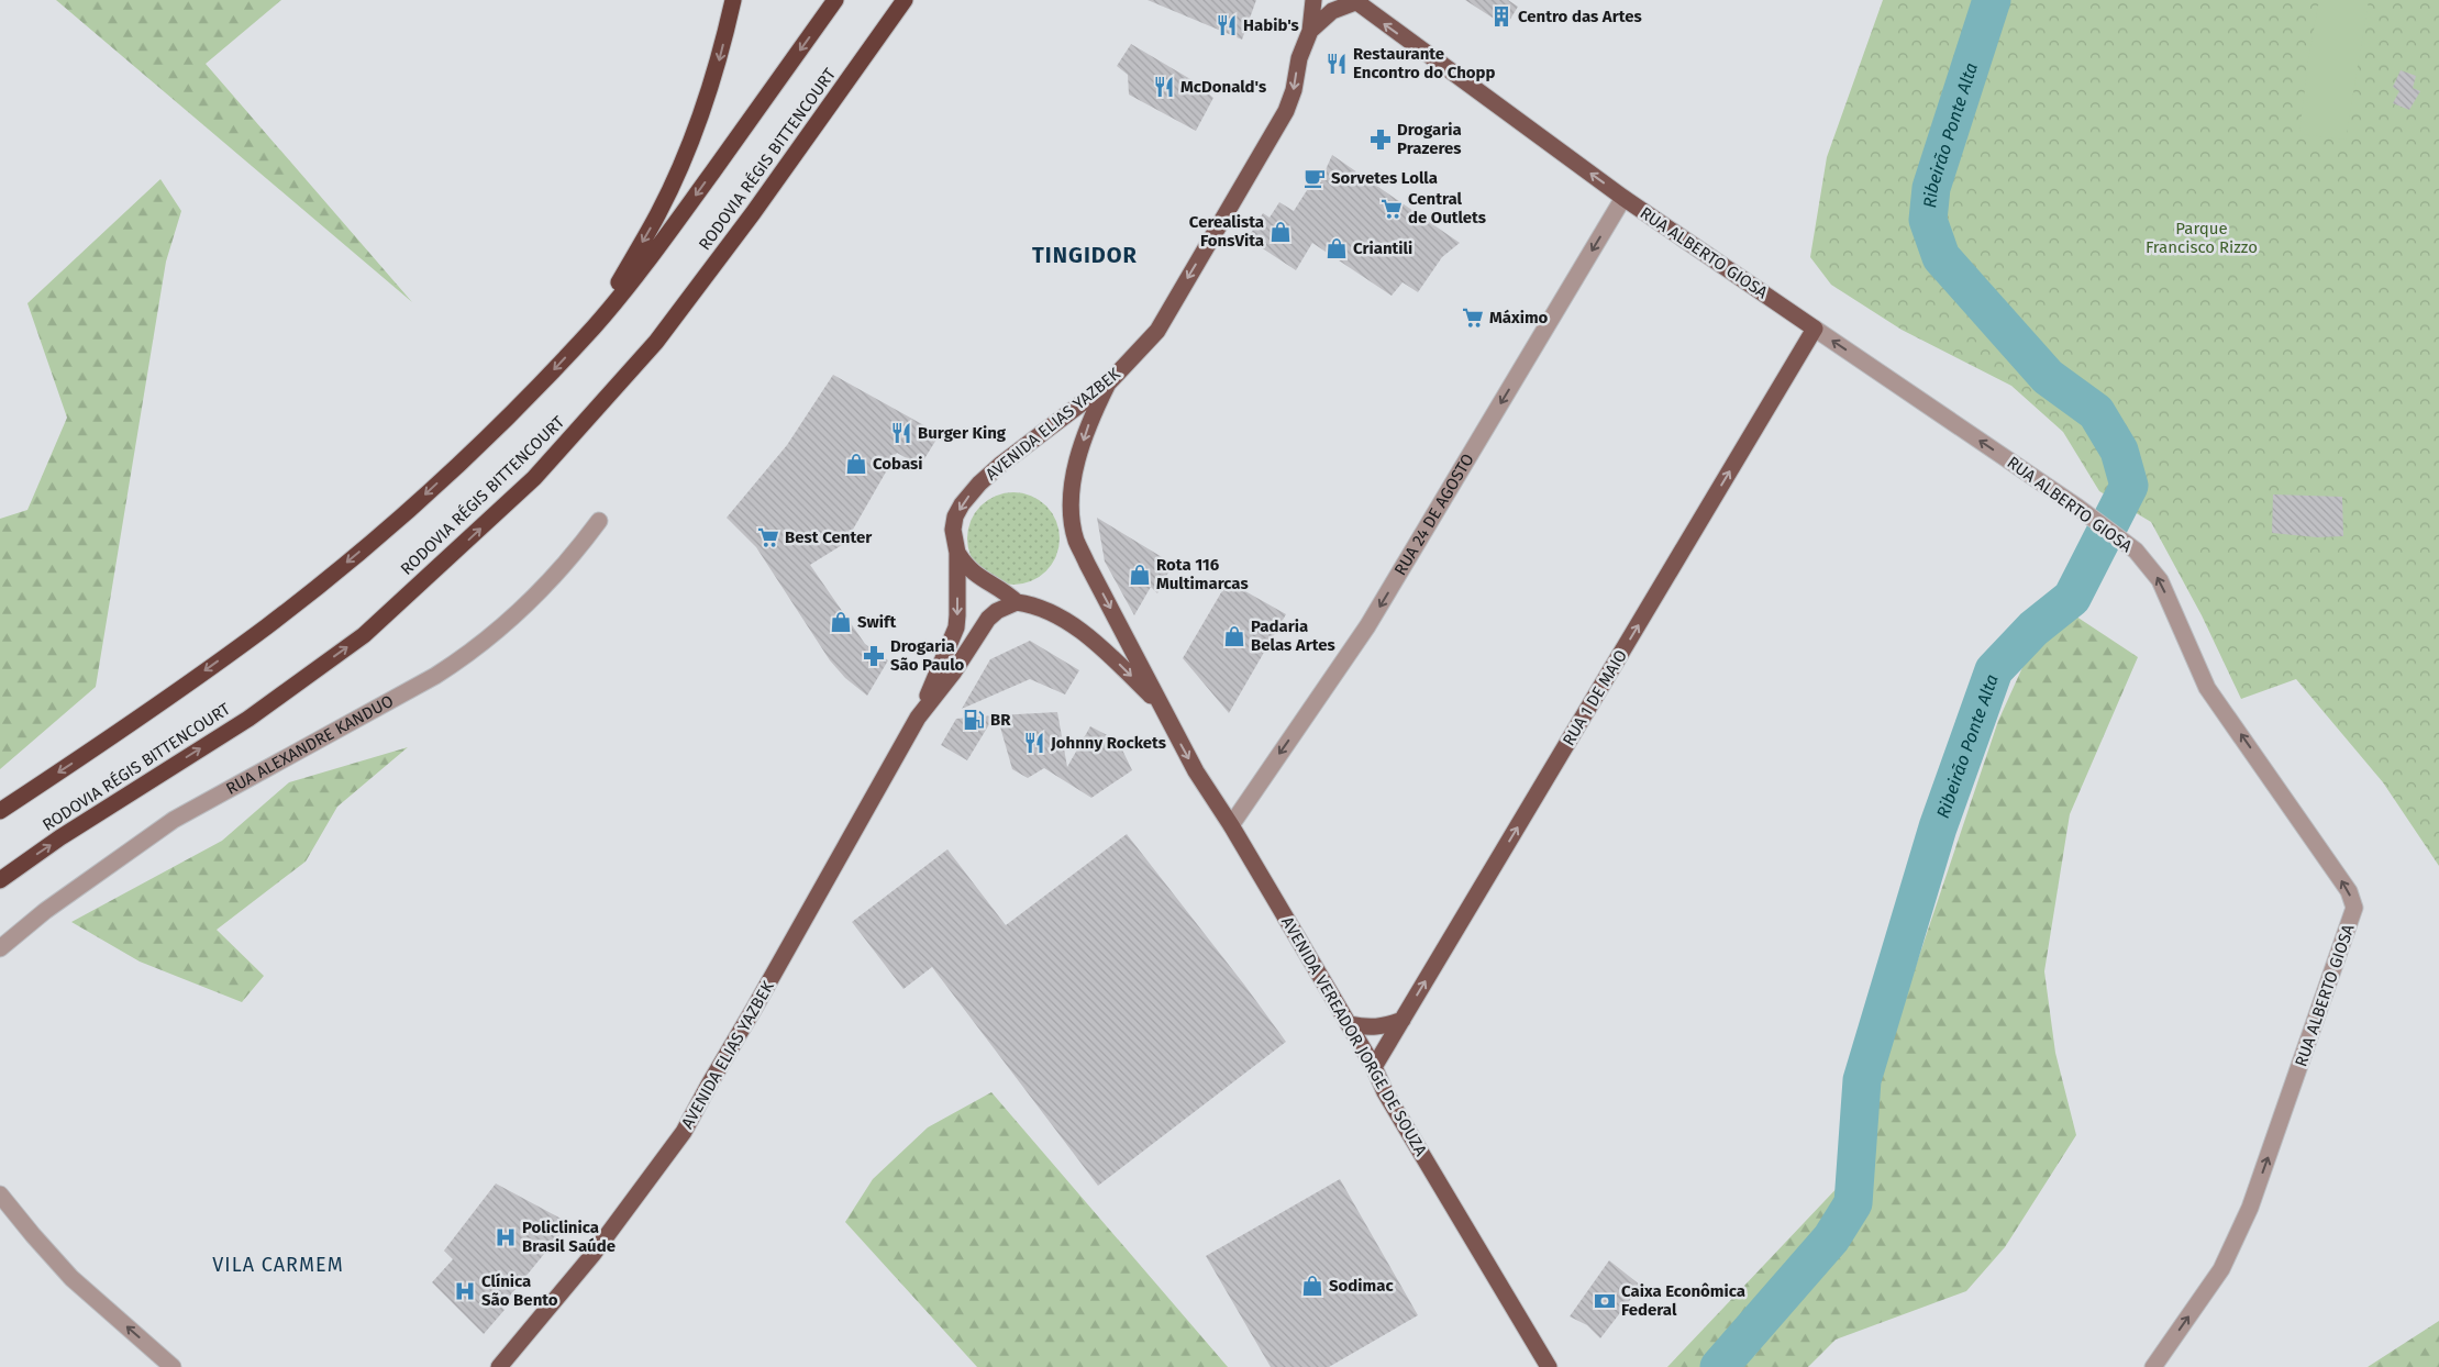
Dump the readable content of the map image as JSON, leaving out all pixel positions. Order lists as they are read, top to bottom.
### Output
{
  "streets": {
    "highway": ["RODOVIA RÉGIS BITTENCOURT"],
    "main road": [
      "RUA ALBERTO GIOSA",
      "AVENIDA ELIAS YAZBEK",
      "RUA 1 DE MAIO",
      "AVENIDA VEREADOR JORGE DE SOUZA"
    ],
    "street": ["RUA 24 DE AGOSTO", "RUA ALEXANDRE KANDUO"]
  },
  "crossings": [
    ["RUA ALBERTO GIOSA", "RUA 24 DE AGOSTO"],
    ["RUA ALBERTO GIOSA", "RUA 1 DE MAIO"],
    ["AVENIDA ELIAS YAZBEK", "AVENIDA VEREADOR JORGE DE SOUZA"],
    ["RUA 24 DE AGOSTO", "AVENIDA VEREADOR JORGE DE SOUZA"],
    ["RUA 1 DE MAIO", "AVENIDA VEREADOR JORGE DE SOUZA"]
  ],
  "one_way": [
    "RUA ALBERTO GIOSA",
    "AVENIDA ELIAS YAZBEK",
    "RUA 24 DE AGOSTO",
    "RUA 1 DE MAIO",
    "AVENIDA VEREADOR JORGE DE SOUZA"
  ],
  "districts": ["TINGIDOR", "VILA CARMEM"],
  "water": ["Ribeirão Ponte Alta"],
  "parks": ["Parque Francisco Rizzo"],
  "places": {
    "building": ["Centro das Artes"],
    "restaurant": [
      "Habib's",
      "Restaurante Encontro do Chopp",
      "McDonald's",
      "Burger King",
      "Johnny Rockets"
    ],
    "pharmacy": ["Drogaria Prazeres", "Drogaria São Paulo"],
    "cafe": ["Sorvetes Lolla"],
    "supermarket": ["Central de Outlets", "Máximo", "Best Center"],
    "shop": [
      "Cerealista FonsVita",
      "Criantili",
      "Cobasi",
      "Rota 116 Multimarcas",
      "Swift",
      "Padaria Belas Artes",
      "Sodimac"
    ],
    "fuel station": ["BR"],
    "hospital": ["Policlinica Brasil Saúde", "Clínica São Bento"],
    "bank": ["Caixa Econômica Federal"]
  }
}
